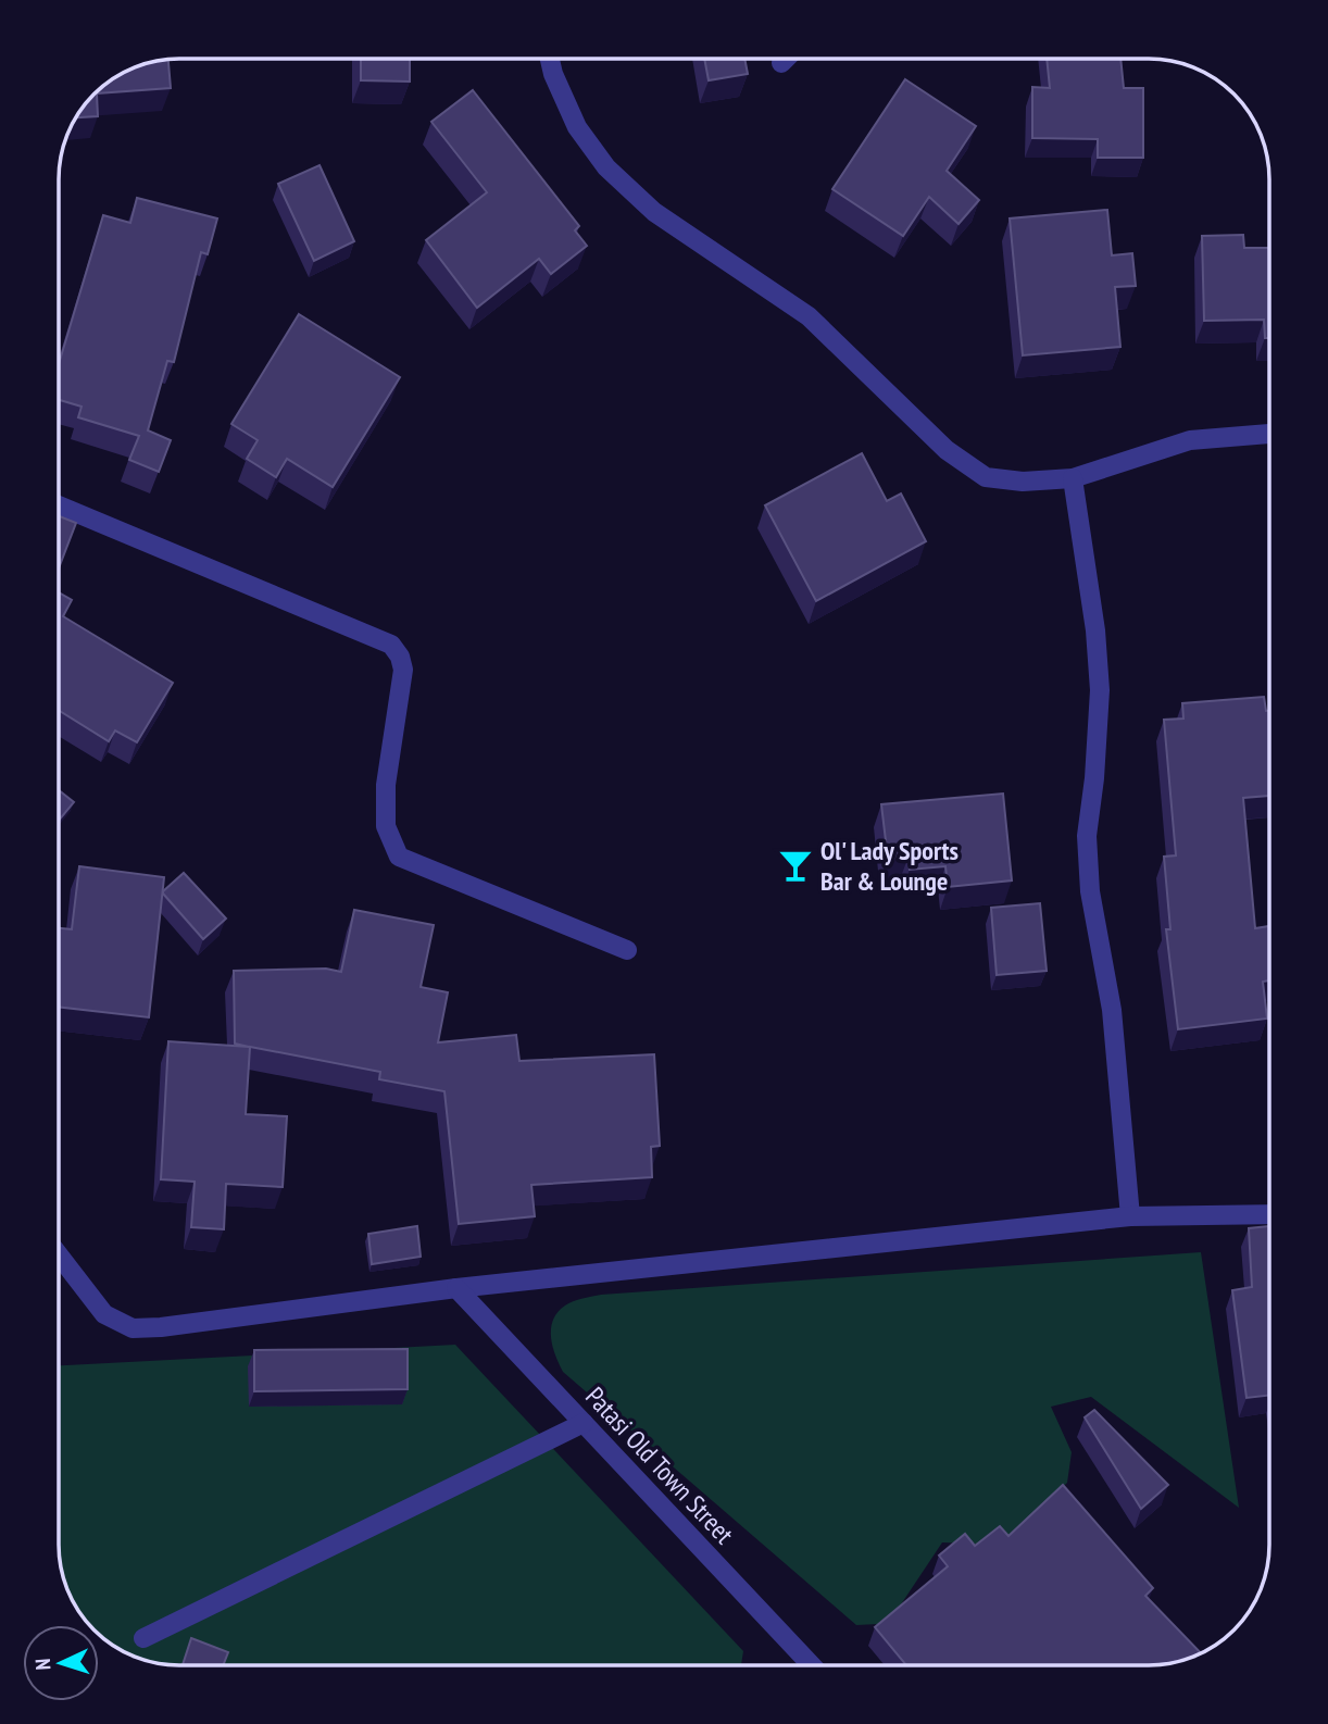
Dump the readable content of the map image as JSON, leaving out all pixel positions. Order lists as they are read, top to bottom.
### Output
{
  "streets": {
    "street": ["Patasi Old Town Street"]
  },
  "places": {
    "bar": ["Ol' Lady Sports Bar & Lounge"]
  },
  "north": "left"
}
